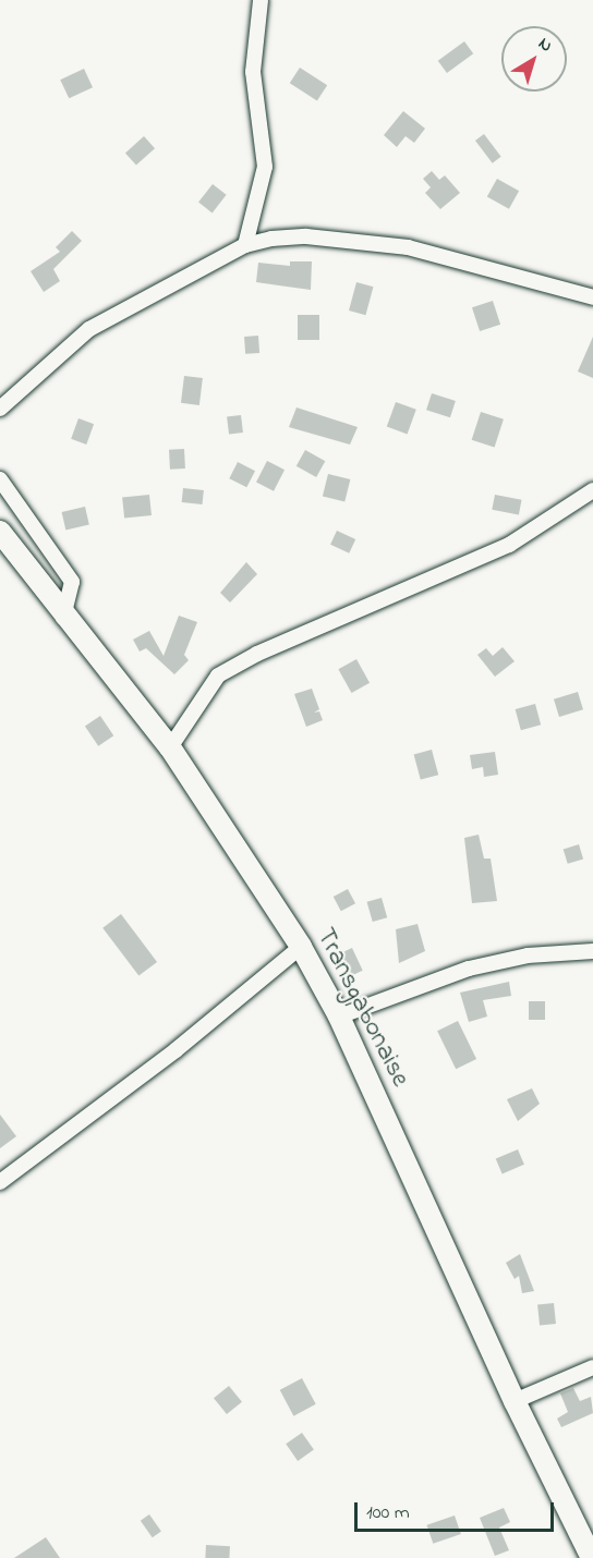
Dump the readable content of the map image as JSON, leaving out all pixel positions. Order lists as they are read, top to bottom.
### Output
{
  "streets": {
    "highway": ["Transgabonaise"]
  },
  "scale_bar": "100 m",
  "north": "top right"
}
